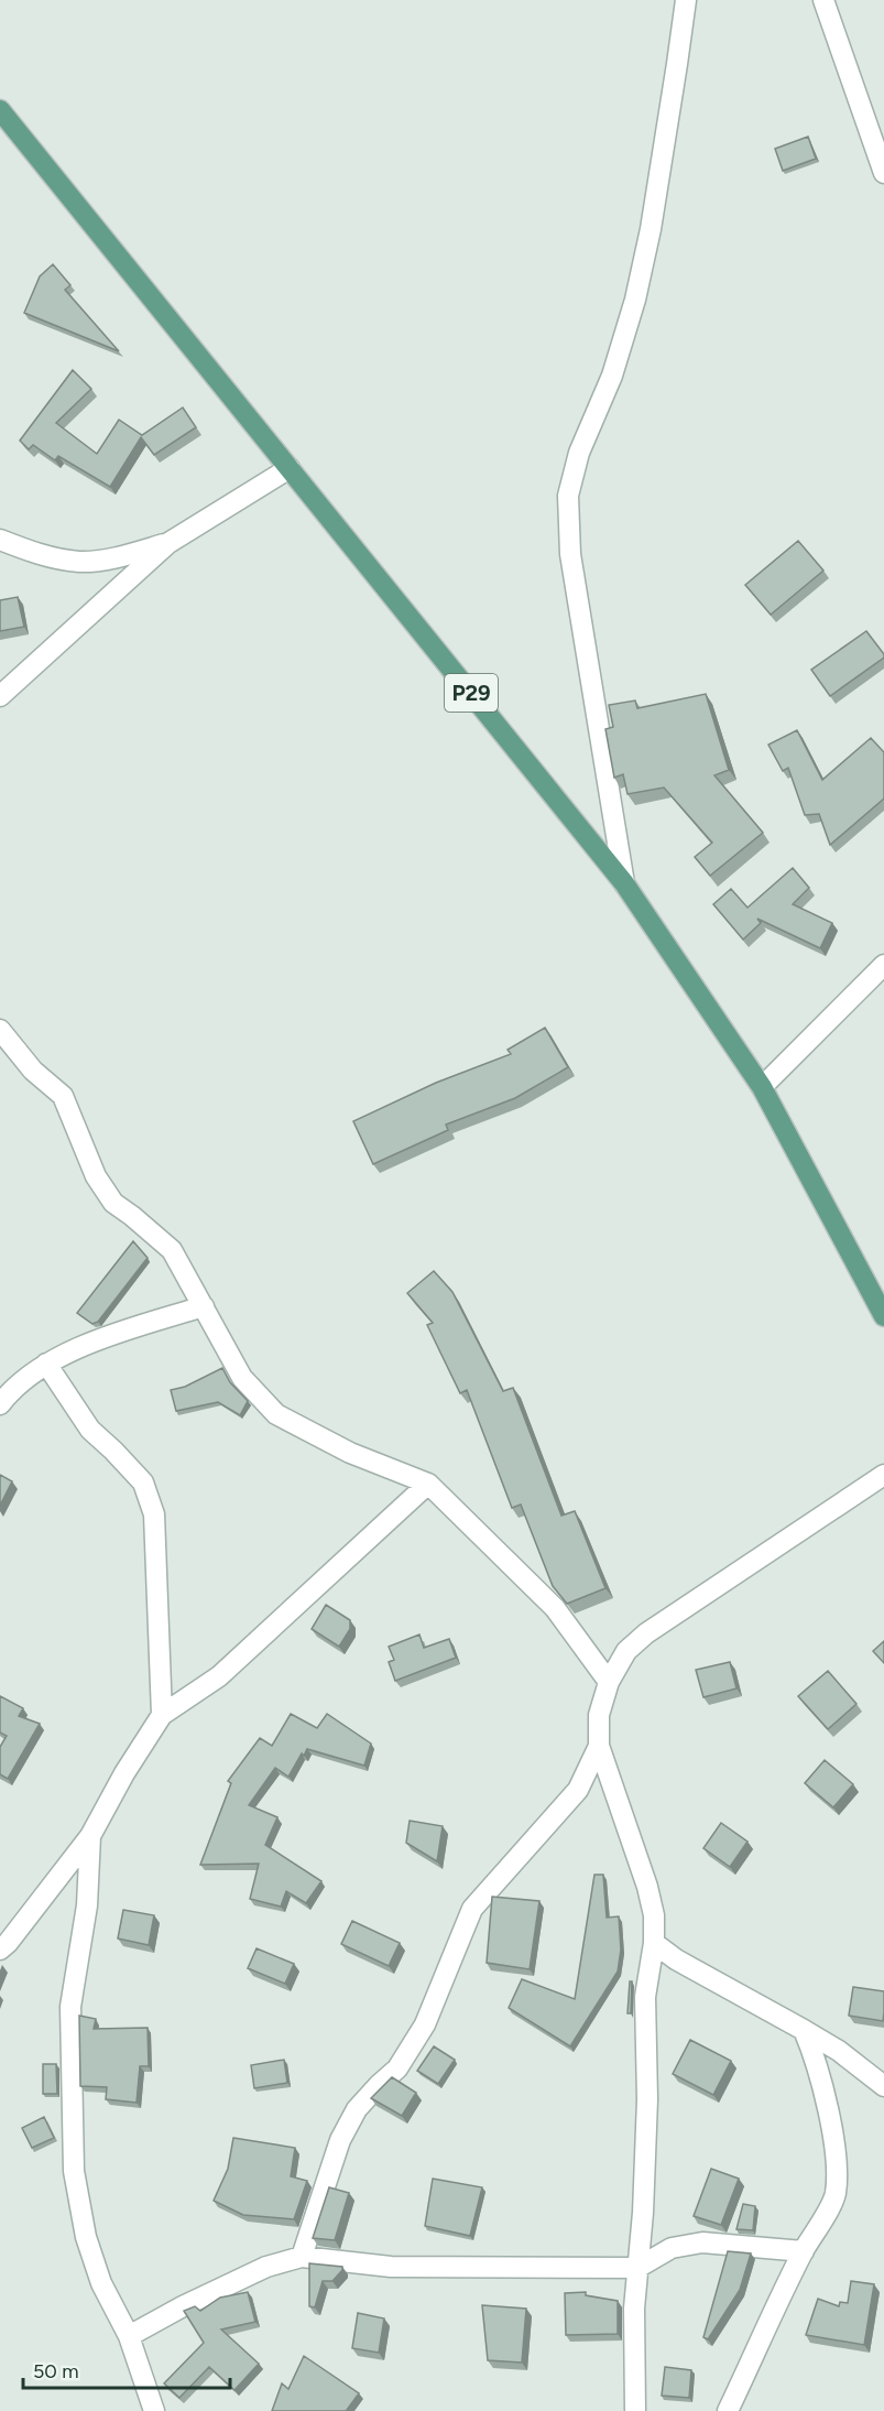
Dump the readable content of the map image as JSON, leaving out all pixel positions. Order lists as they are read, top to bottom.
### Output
{
  "streets": {
    "main road": ["P29"]
  },
  "scale_bar": "50 m"
}
